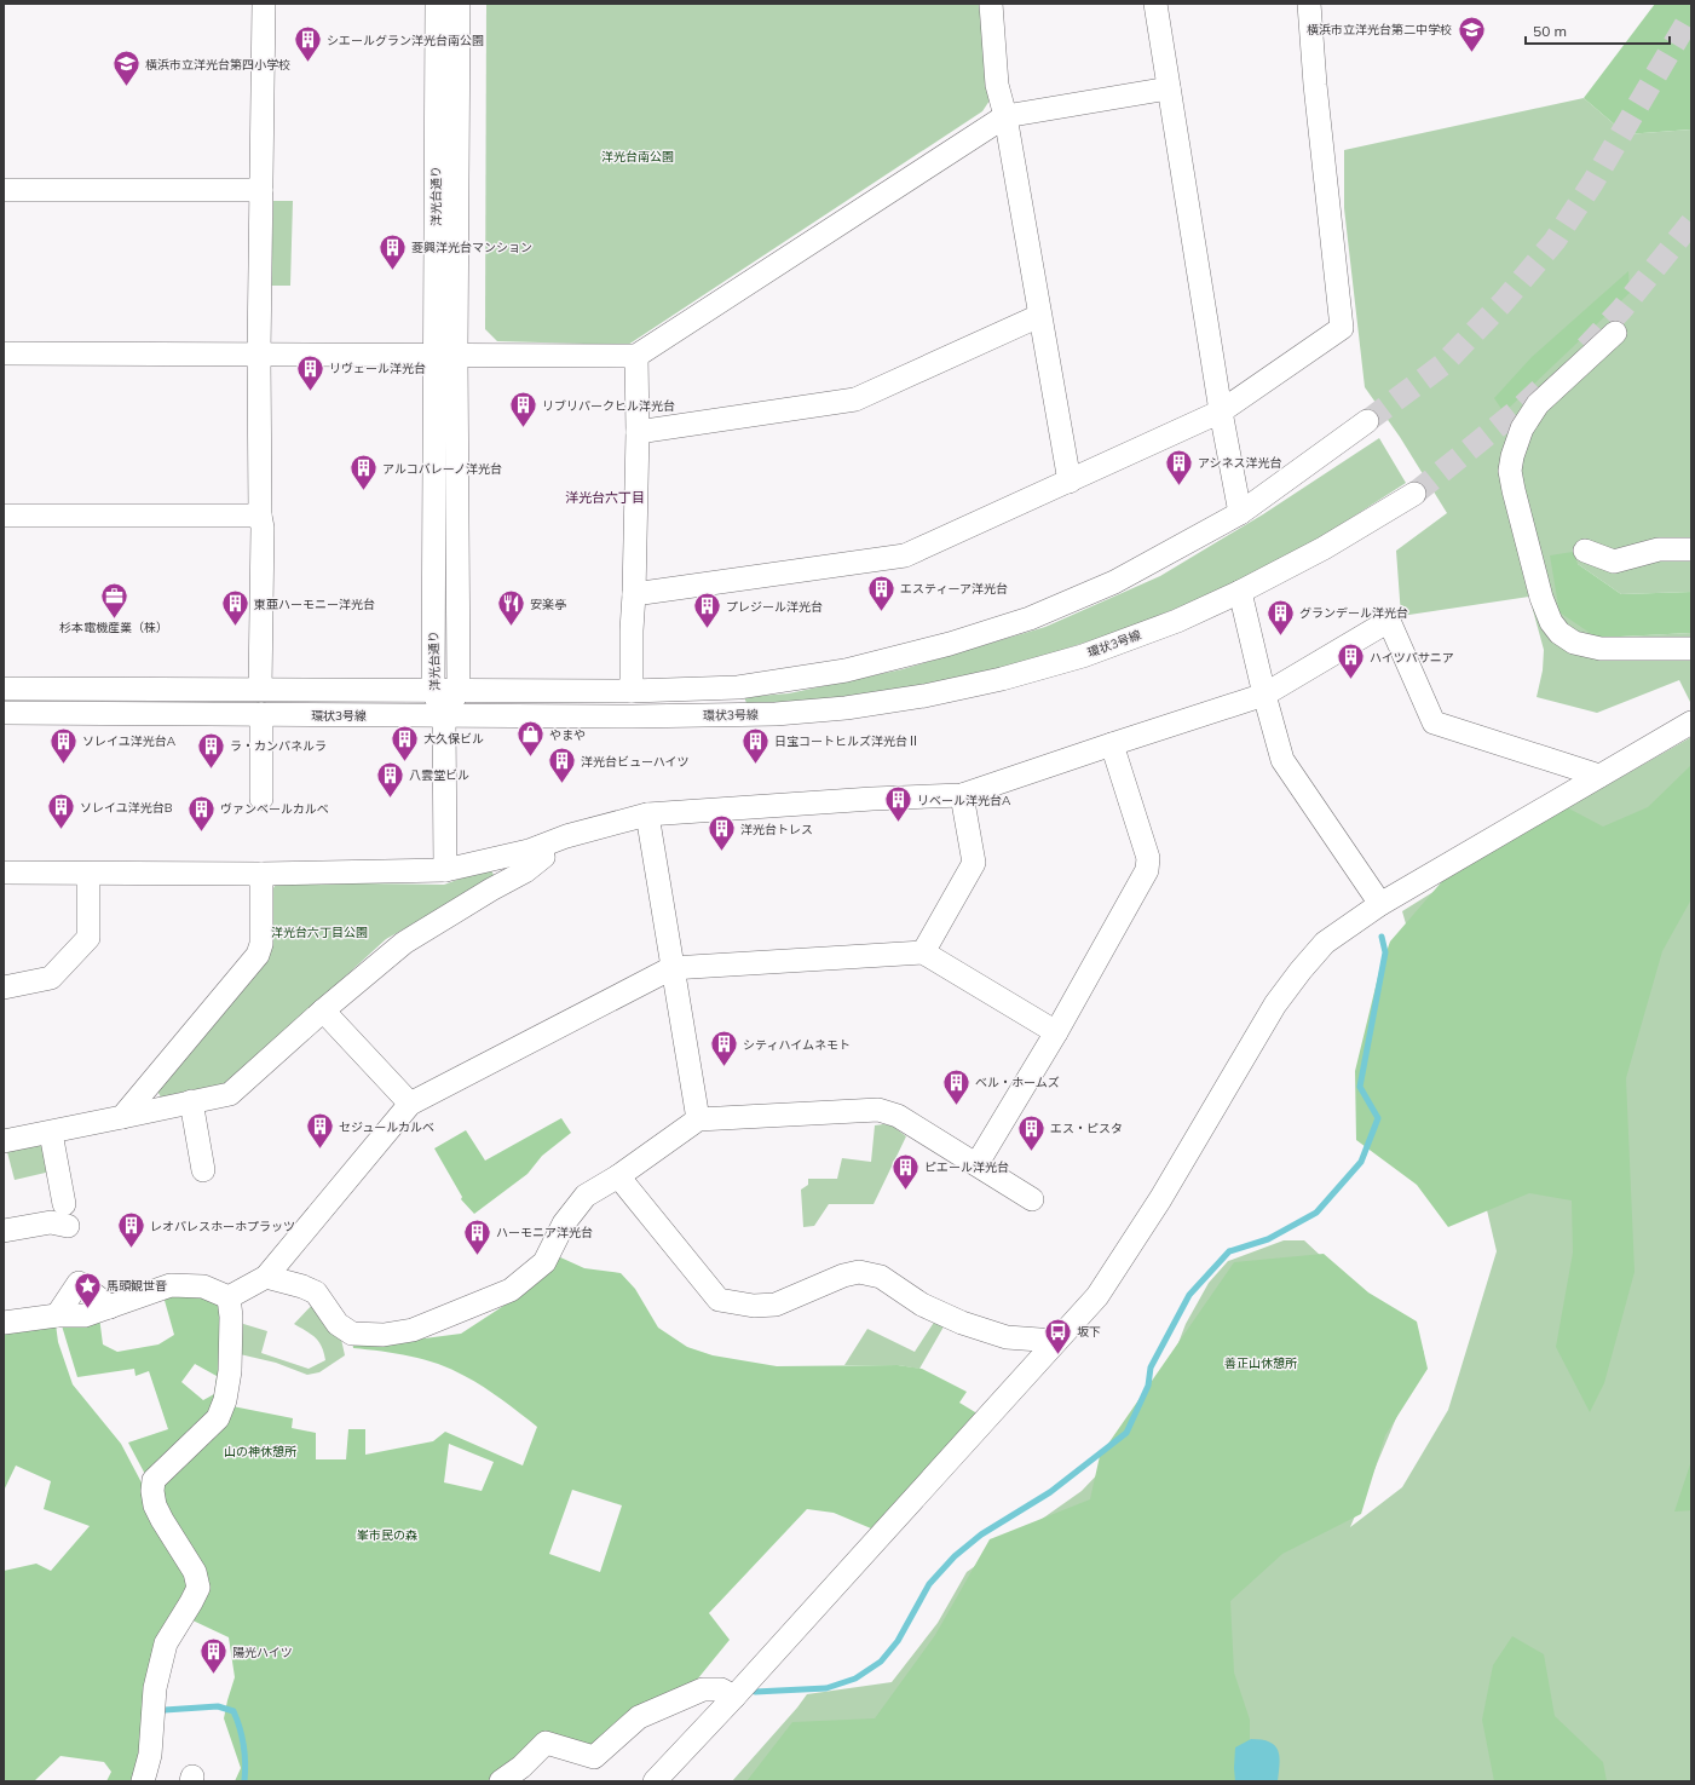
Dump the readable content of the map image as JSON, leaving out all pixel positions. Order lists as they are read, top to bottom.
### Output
{
  "streets": {
    "street": ["洋光台通り", "環状3号線"]
  },
  "crossings": [
    ["洋光台通り", "環状3号線"]
  ],
  "districts": ["洋光台六丁目"],
  "parks": [
    "洋光台南公園",
    "洋光台六丁目公園",
    "善正山休憩所",
    "山の神休憩所",
    "峯市民の森"
  ],
  "places": {
    "school or university": ["横浜市立洋光台第二中学校", "横浜市立洋光台第四小学校"],
    "building": [
      "シエールグラン洋光台南公園",
      "菱興洋光台マンション",
      "リヴェール洋光台",
      "リブリパークヒル洋光台",
      "アシネス洋光台",
      "アルコバレーノ洋光台",
      "エスティーア洋光台",
      "東亜ハーモニー洋光台",
      "プレジール洋光台",
      "グランデール洋光台",
      "ハイツパサニア",
      "大久保ビル",
      "ソレイユ洋光台A",
      "日宝コートヒルズ洋光台Ⅱ",
      "ラ・カンパネルラ",
      "洋光台ビューハイツ",
      "八雲堂ビル",
      "リベール洋光台A",
      "ソレイユ洋光台B",
      "ヴァンベールカルベ",
      "洋光台トレス",
      "シティハイムネモト",
      "ベル・ホームズ",
      "セジュールカルベ",
      "エス・ピスタ",
      "ピエール洋光台",
      "レオパレスホーホプラッツ",
      "ハーモニア洋光台",
      "陽光ハイツ"
    ],
    "office": ["杉本電機産業（株）"],
    "restaurant": ["安楽亭"],
    "shop": ["やまや"],
    "place": ["馬頭観世音"],
    "bus stop": ["坂下"]
  },
  "scale_bar": "50 m"
}
